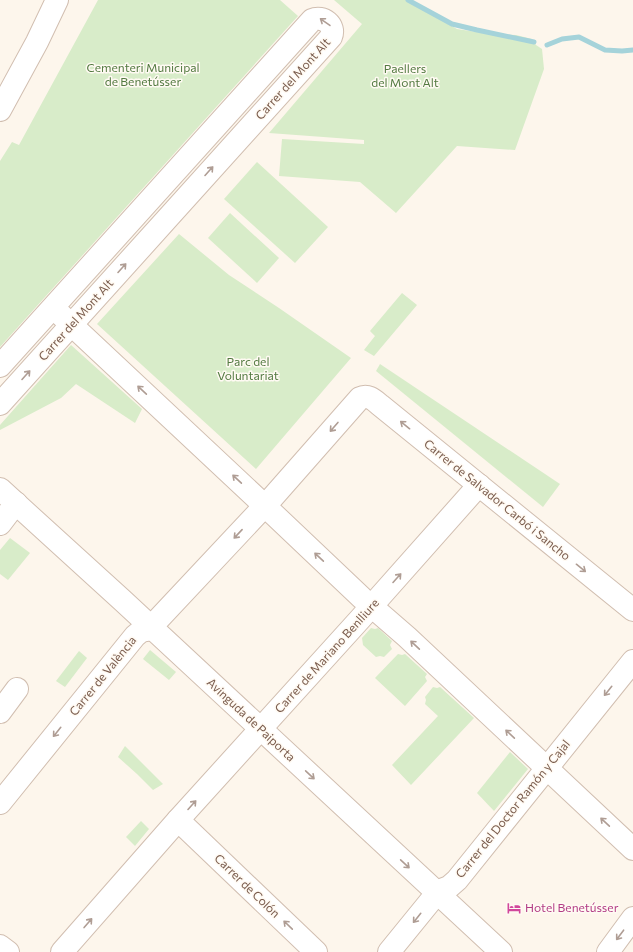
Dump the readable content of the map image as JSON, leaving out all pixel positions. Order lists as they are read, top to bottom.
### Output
{
  "streets": {
    "street": [
      "Carrer del Mont Alt",
      "Carrer de Salvador Carbó i Sancho",
      "Carrer de Mariano Benlliure",
      "Carrer de València",
      "Avinguda de Paiporta",
      "Carrer del Doctor Ramón y Cajal",
      "Carrer de Colón"
    ]
  },
  "crossings": [
    ["Carrer de Salvador Carbó i Sancho", "Carrer de Mariano Benlliure"],
    ["Carrer de Salvador Carbó i Sancho", "Carrer de València"],
    ["Carrer de Mariano Benlliure", "Avinguda de Paiporta"],
    ["Carrer de Mariano Benlliure", "Carrer de Colón"],
    ["Carrer de València", "Avinguda de Paiporta"],
    ["Avinguda de Paiporta", "Carrer del Doctor Ramón y Cajal"]
  ],
  "one_way": [
    "Carrer de Mariano Benlliure",
    "Carrer de València",
    "Carrer del Doctor Ramón y Cajal",
    "Carrer de Colón"
  ],
  "parks": ["Cementeri Municipal de Benetússer", "Paellers del Mont Alt", "Parc del Voluntariat"],
  "places": {
    "hotel": ["Hotel Benetússer"]
  }
}
